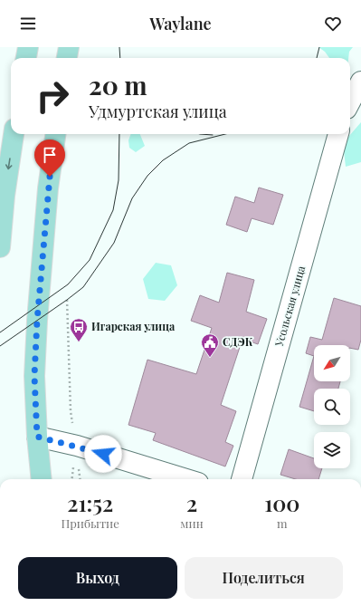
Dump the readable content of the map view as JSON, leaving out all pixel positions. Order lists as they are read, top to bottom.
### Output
{
  "streets": {
    "street": ["Усольская улица"]
  },
  "places": {
    "bus stop": ["Игарская улица"],
    "public building": ["СДЭК"]
  },
  "north": "bottom left",
  "page": {
    "header": "Waylane",
    "turn": ["20 m", "Удмуртская улица"],
    "eta": [
      "21:52",
      "Прибытие",
      "2",
      "мин",
      "100",
      "m"
    ],
    "buttons": ["Выход", "Поделиться"]
  }
}
